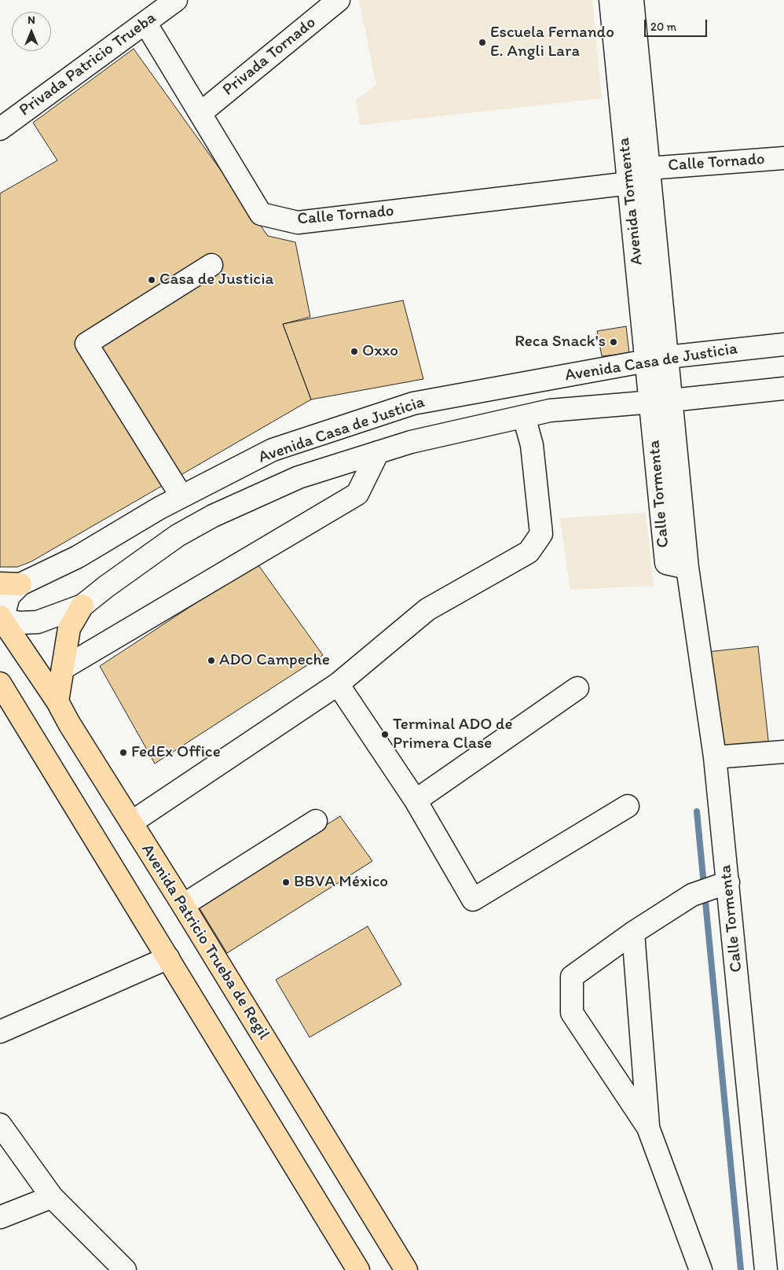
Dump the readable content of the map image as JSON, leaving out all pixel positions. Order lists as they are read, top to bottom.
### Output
{
  "streets": {
    "main road": ["Avenida Patricio Trueba de Regil"],
    "street": [
      "Privada Tornado",
      "Privada Patricio Trueba",
      "Calle Tornado",
      "Avenida Tormenta",
      "Avenida Casa de Justicia",
      "Calle Tormenta"
    ]
  },
  "crossings": [
    ["Privada Tornado", "Calle Tornado"],
    ["Privada Patricio Trueba", "Calle Tornado"],
    ["Calle Tornado", "Avenida Tormenta"],
    ["Avenida Tormenta", "Avenida Casa de Justicia"],
    ["Avenida Tormenta", "Calle Tormenta"],
    ["Avenida Casa de Justicia", "Calle Tormenta"],
    ["Avenida Casa de Justicia", "Avenida Patricio Trueba de Regil"]
  ],
  "places": [
    "Escuela Fernando E. Angli Lara",
    "Casa de Justicia",
    "Reca Snack's",
    "Oxxo",
    "ADO Campeche",
    "Terminal ADO de Primera Clase",
    "FedEx Office",
    "BBVA México"
  ],
  "scale_bar": "20 m",
  "north": "top"
}
